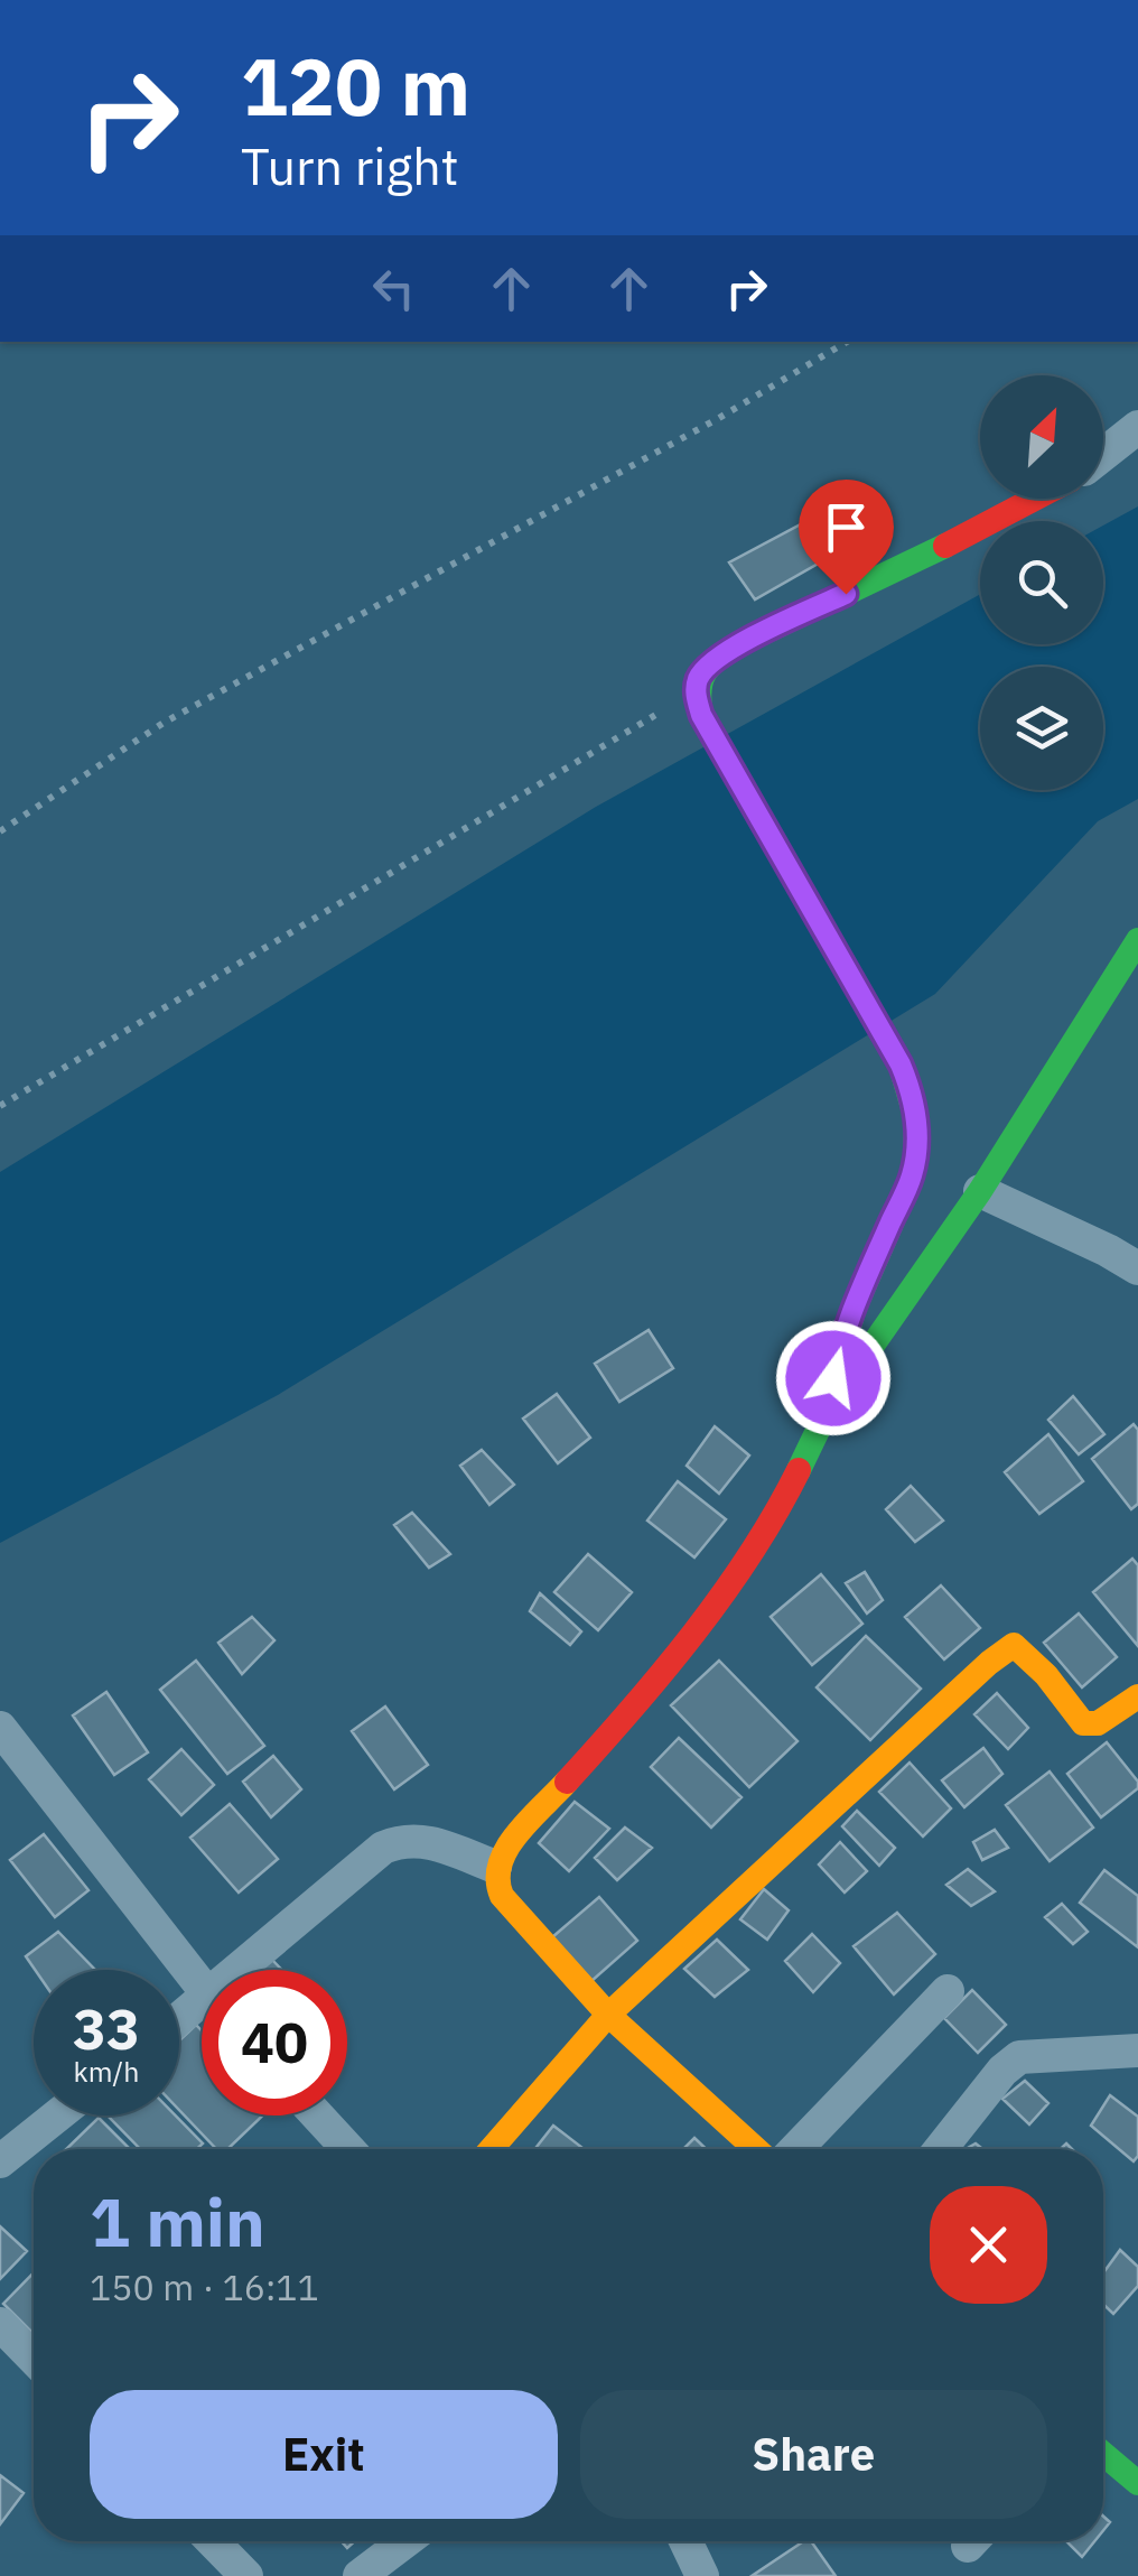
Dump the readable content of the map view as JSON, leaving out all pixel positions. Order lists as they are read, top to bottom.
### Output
{
  "north": "top right",
  "page": {
    "turn": ["120 m", "Turn right"],
    "speed": "33 km/h",
    "limit": "40",
    "heading": ["1 min", "150 m · 16:11"],
    "buttons": ["Exit", "Share"]
  }
}
